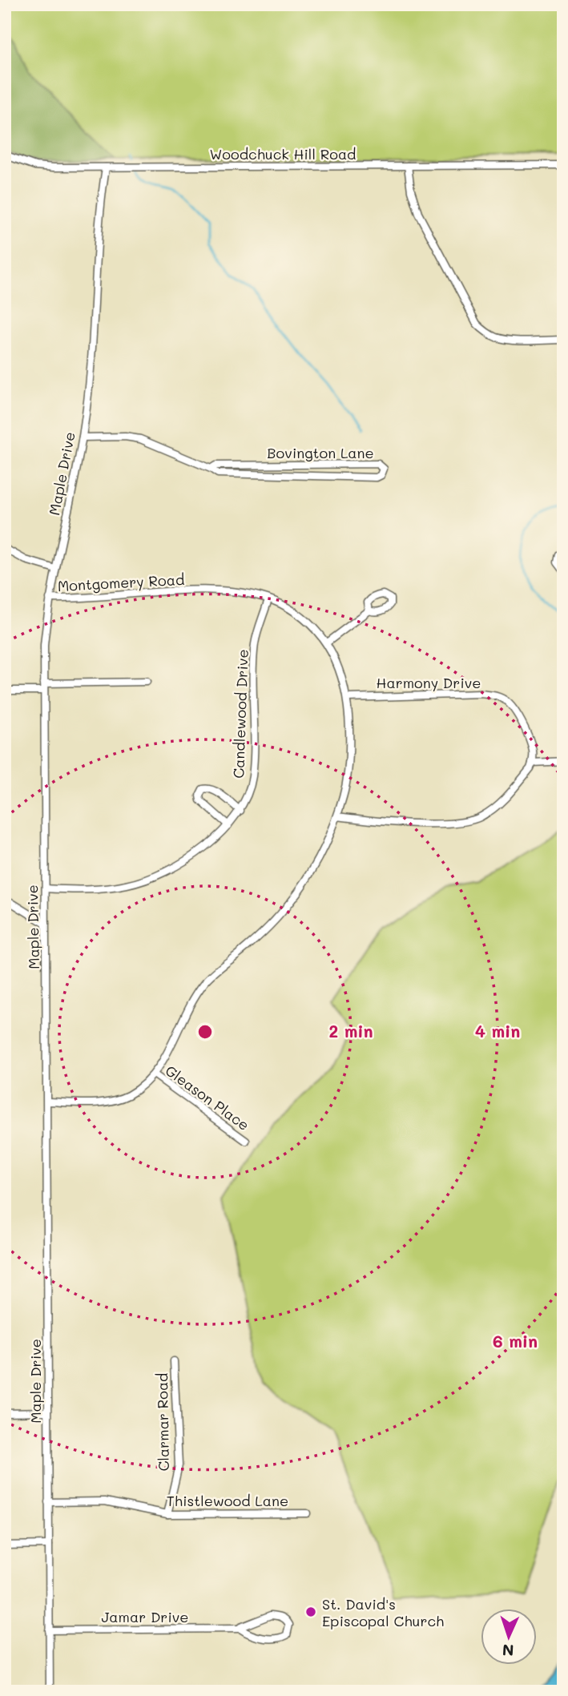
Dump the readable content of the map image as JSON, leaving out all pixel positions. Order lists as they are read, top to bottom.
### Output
{
  "streets": {
    "street": [
      "Woodchuck Hill Road",
      "Bovington Lane",
      "Maple Drive",
      "Montgomery Road",
      "Harmony Drive",
      "Candlewood Drive",
      "Gleason Place",
      "Clarmar Road",
      "Thistlewood Lane",
      "Jamar Drive"
    ]
  },
  "crossings": [
    ["Woodchuck Hill Road", "Maple Drive"],
    ["Bovington Lane", "Maple Drive"],
    ["Maple Drive", "Montgomery Road"],
    ["Maple Drive", "Candlewood Drive"],
    ["Maple Drive", "Thistlewood Lane"],
    ["Maple Drive", "Jamar Drive"],
    ["Montgomery Road", "Harmony Drive"],
    ["Montgomery Road", "Candlewood Drive"],
    ["Montgomery Road", "Gleason Place"],
    ["Clarmar Road", "Thistlewood Lane"]
  ],
  "places": ["St. David's Episcopal Church"],
  "north": "bottom",
  "rings": ["2 min", "4 min", "6 min"]
}
